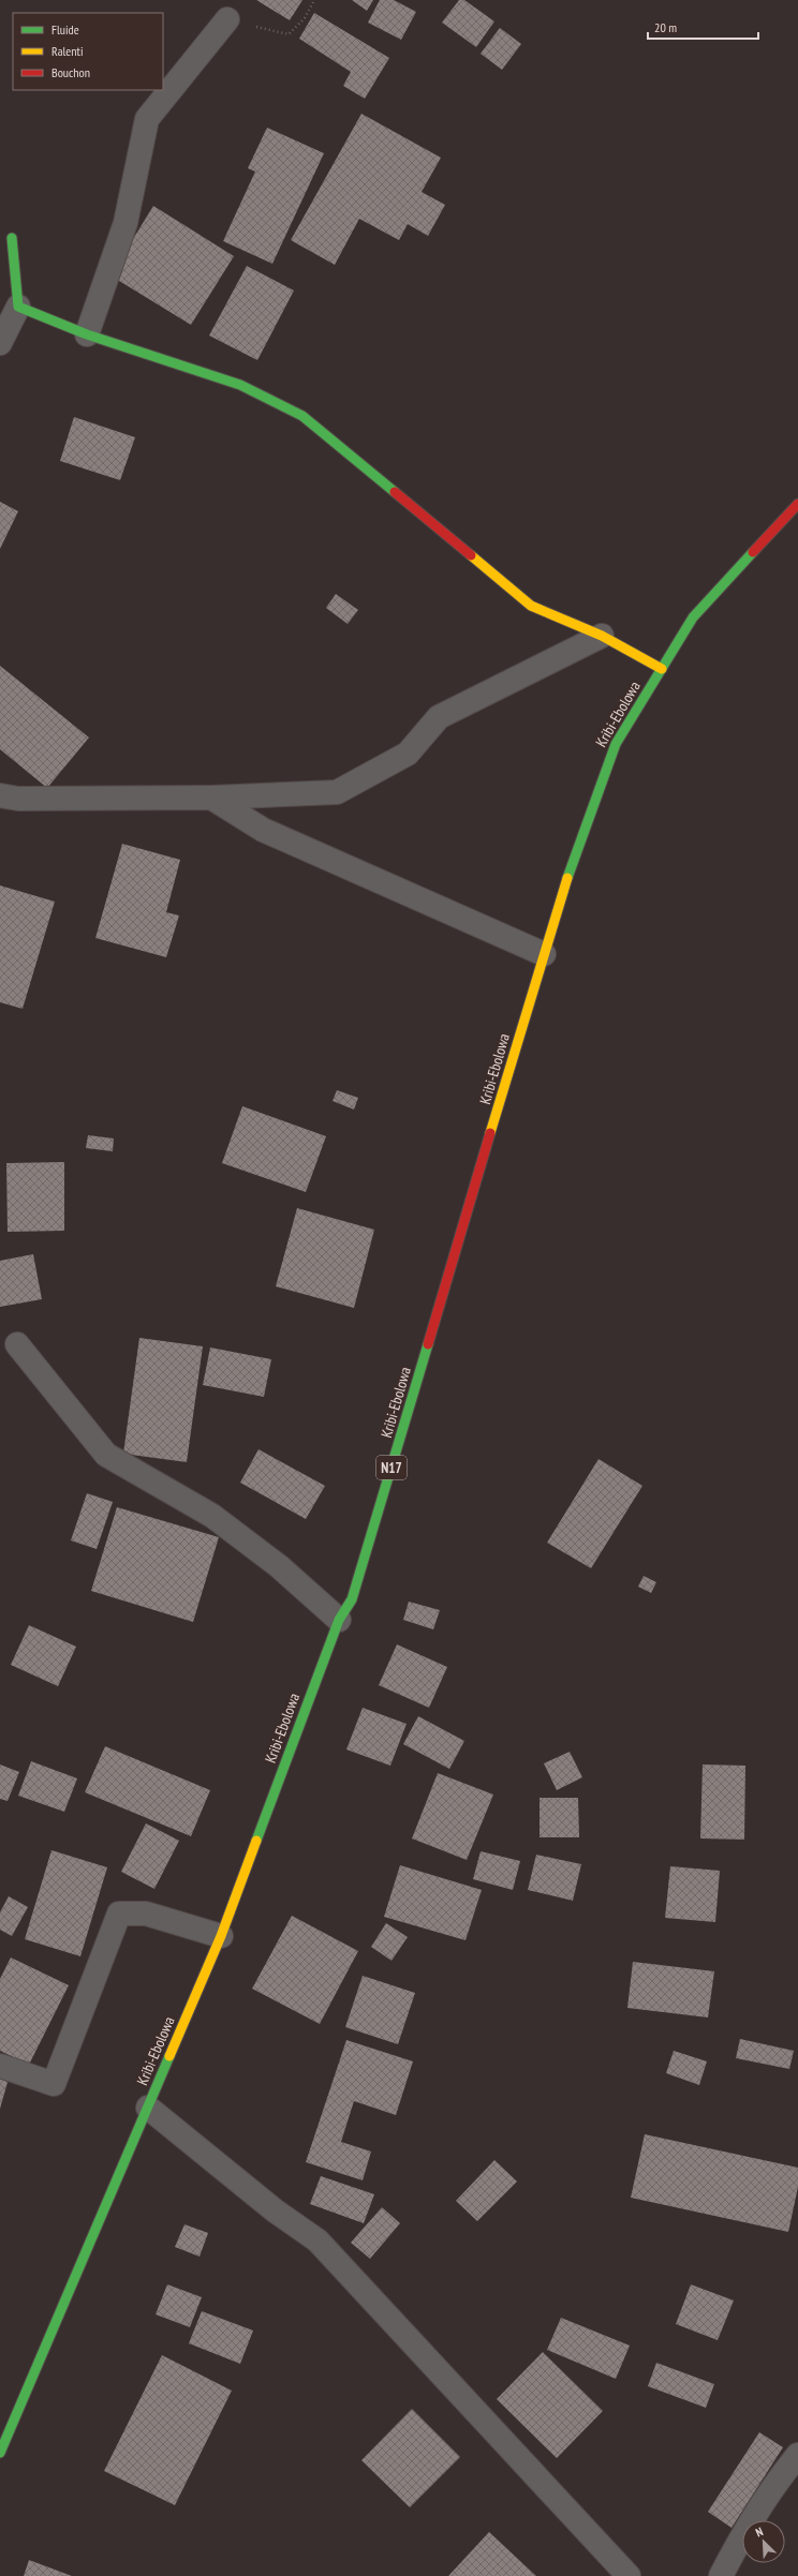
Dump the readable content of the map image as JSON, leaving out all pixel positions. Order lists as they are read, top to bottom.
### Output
{
  "streets": {
    "main road": ["Kribi-Ebolowa", "N17"]
  },
  "legend": ["Fluide", "Ralenti", "Bouchon"],
  "scale_bar": "20 m",
  "north": "top left"
}
